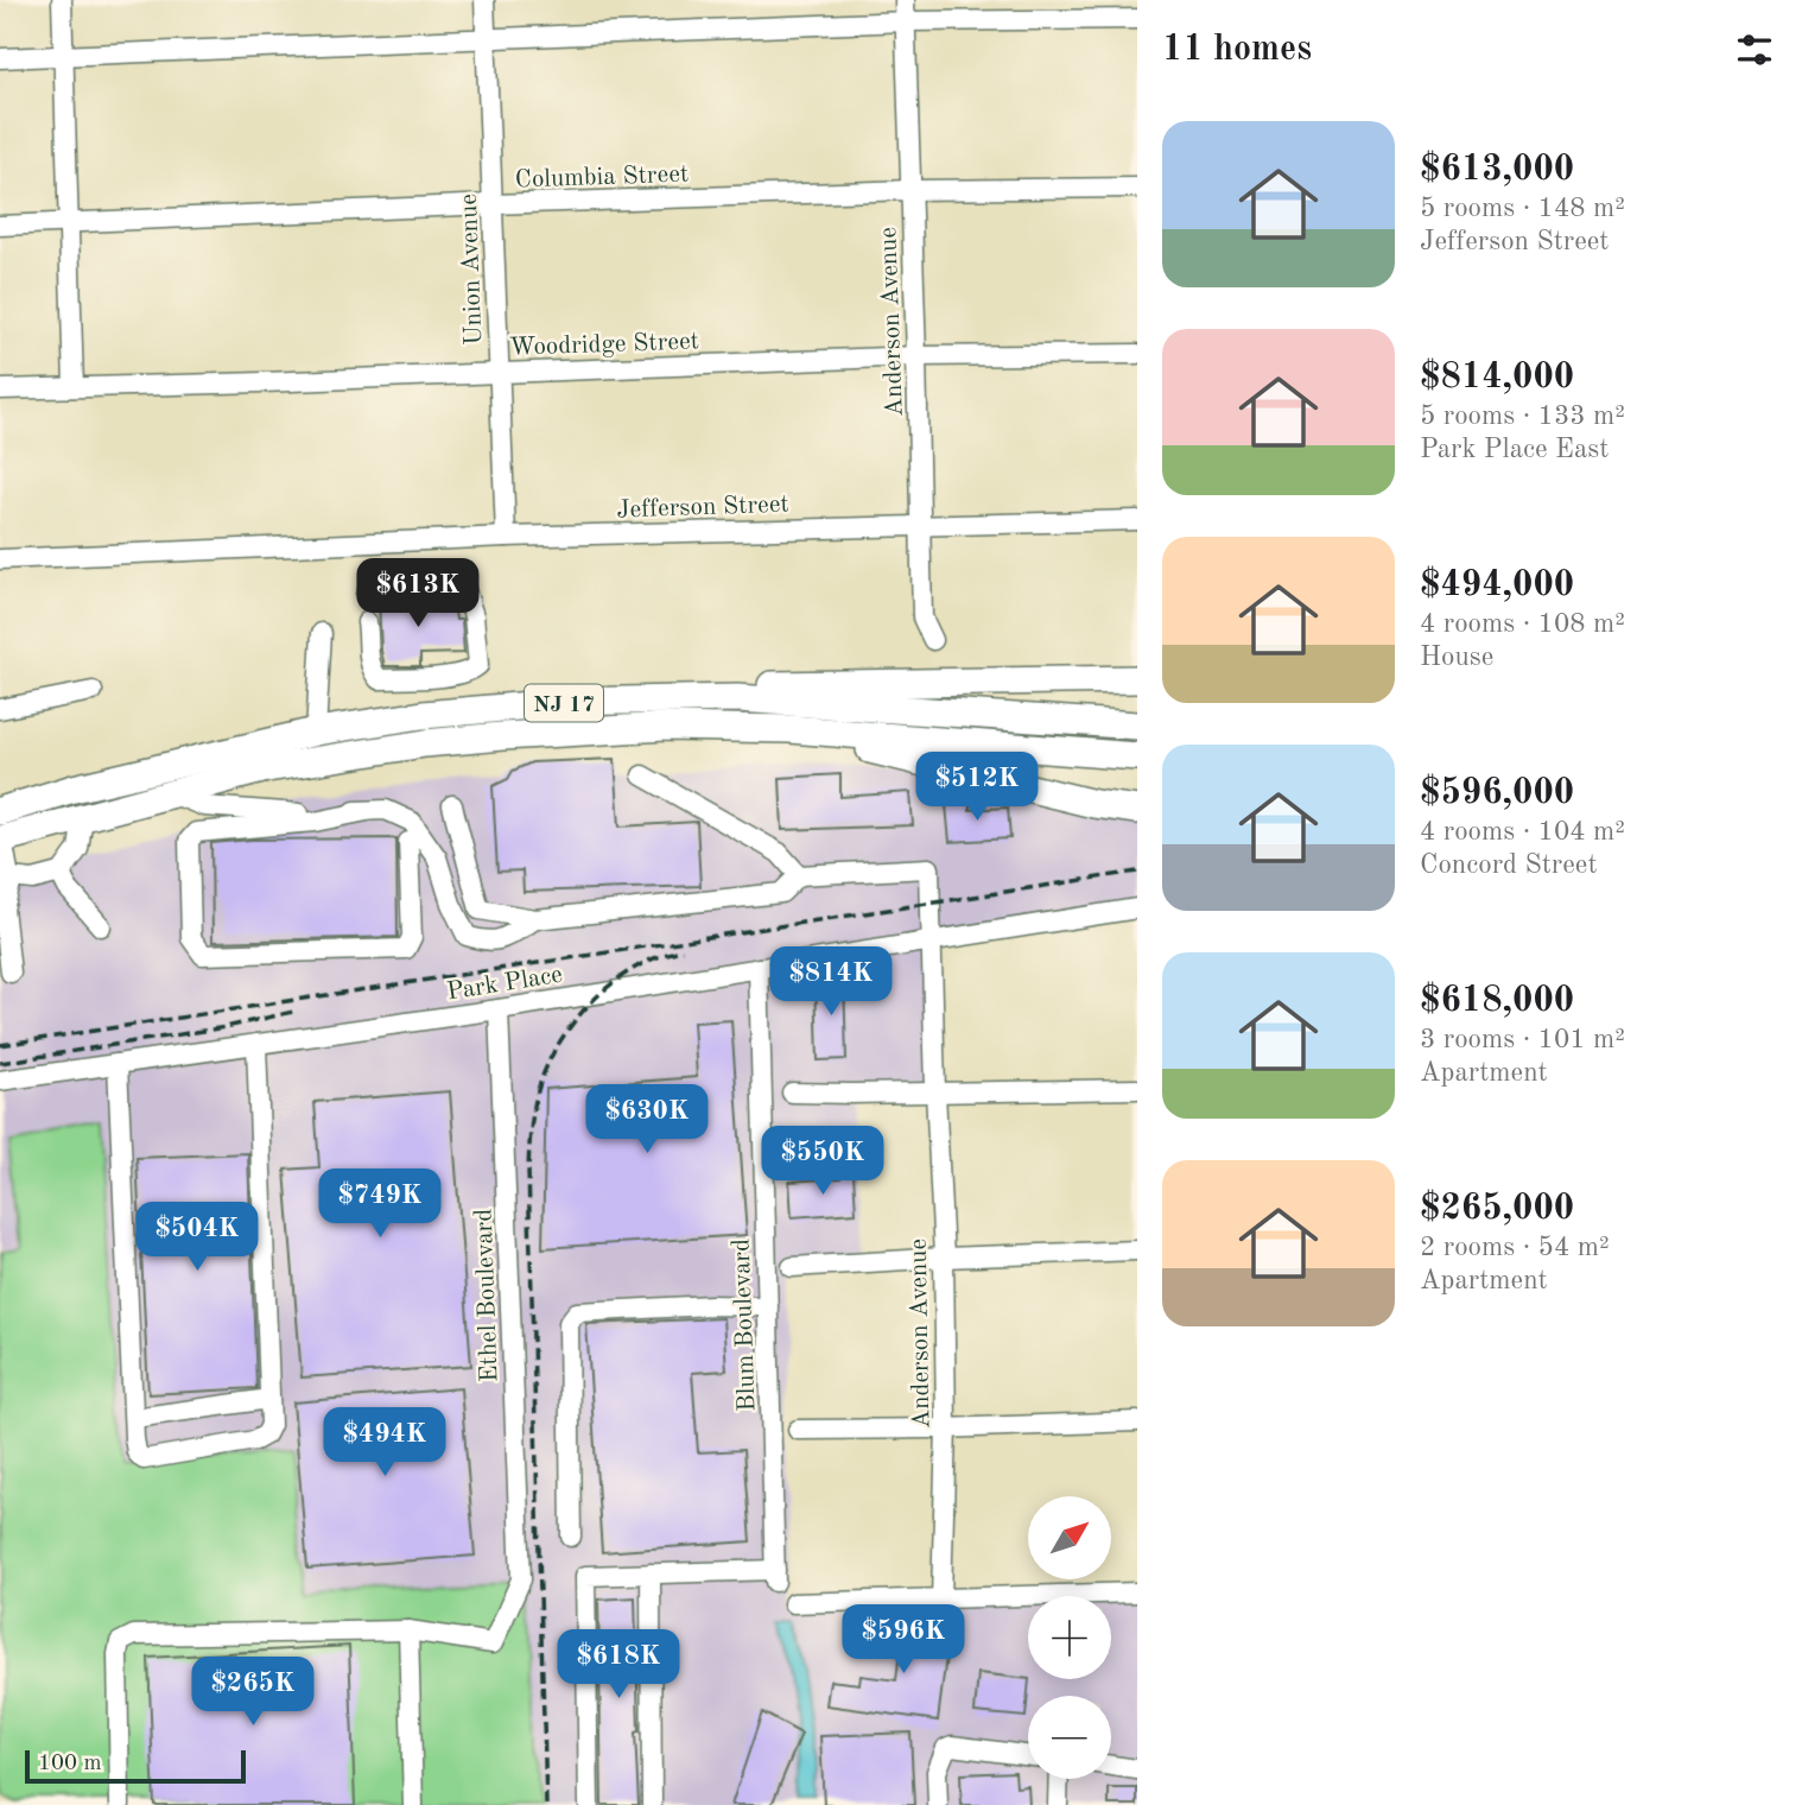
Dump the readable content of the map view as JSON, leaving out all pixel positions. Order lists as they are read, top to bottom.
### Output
{
  "streets": {
    "highway": ["NJ 17"],
    "street": [
      "Columbia Street",
      "Union Avenue",
      "Anderson Avenue",
      "Woodridge Street",
      "Jefferson Street",
      "Park Place",
      "Ethel Boulevard",
      "Blum Boulevard"
    ]
  },
  "crossings": [
    ["Columbia Street", "Union Avenue"],
    ["Columbia Street", "Anderson Avenue"],
    ["Union Avenue", "Woodridge Street"],
    ["Union Avenue", "Jefferson Street"],
    ["Anderson Avenue", "Woodridge Street"],
    ["Anderson Avenue", "Jefferson Street"],
    ["Anderson Avenue", "Park Place"],
    ["Park Place", "Ethel Boulevard"],
    ["Park Place", "Blum Boulevard"]
  ],
  "scale_bar": "100 m",
  "north": "top right",
  "page": {
    "heading": "11 homes",
    "list": [
      {
        "name": "$613,000",
        "note": "5 rooms · 148 m² · Jefferson Street"
      },
      {
        "name": "$814,000",
        "note": "5 rooms · 133 m² · Park Place East"
      },
      {
        "name": "$494,000",
        "note": "4 rooms · 108 m² · House"
      },
      {
        "name": "$596,000",
        "note": "4 rooms · 104 m² · Concord Street"
      },
      {
        "name": "$618,000",
        "note": "3 rooms · 101 m² · Apartment"
      },
      {
        "name": "$265,000",
        "note": "2 rooms · 54 m² · Apartment"
      }
    ],
    "price": [
      "$613K",
      "$512K",
      "$814K",
      "$630K",
      "$550K",
      "$749K",
      "$504K",
      "$494K",
      "$596K",
      "$618K",
      "$265K"
    ],
    "map_buttons": ["+", "−"],
    "scale": "100 m"
  }
}
